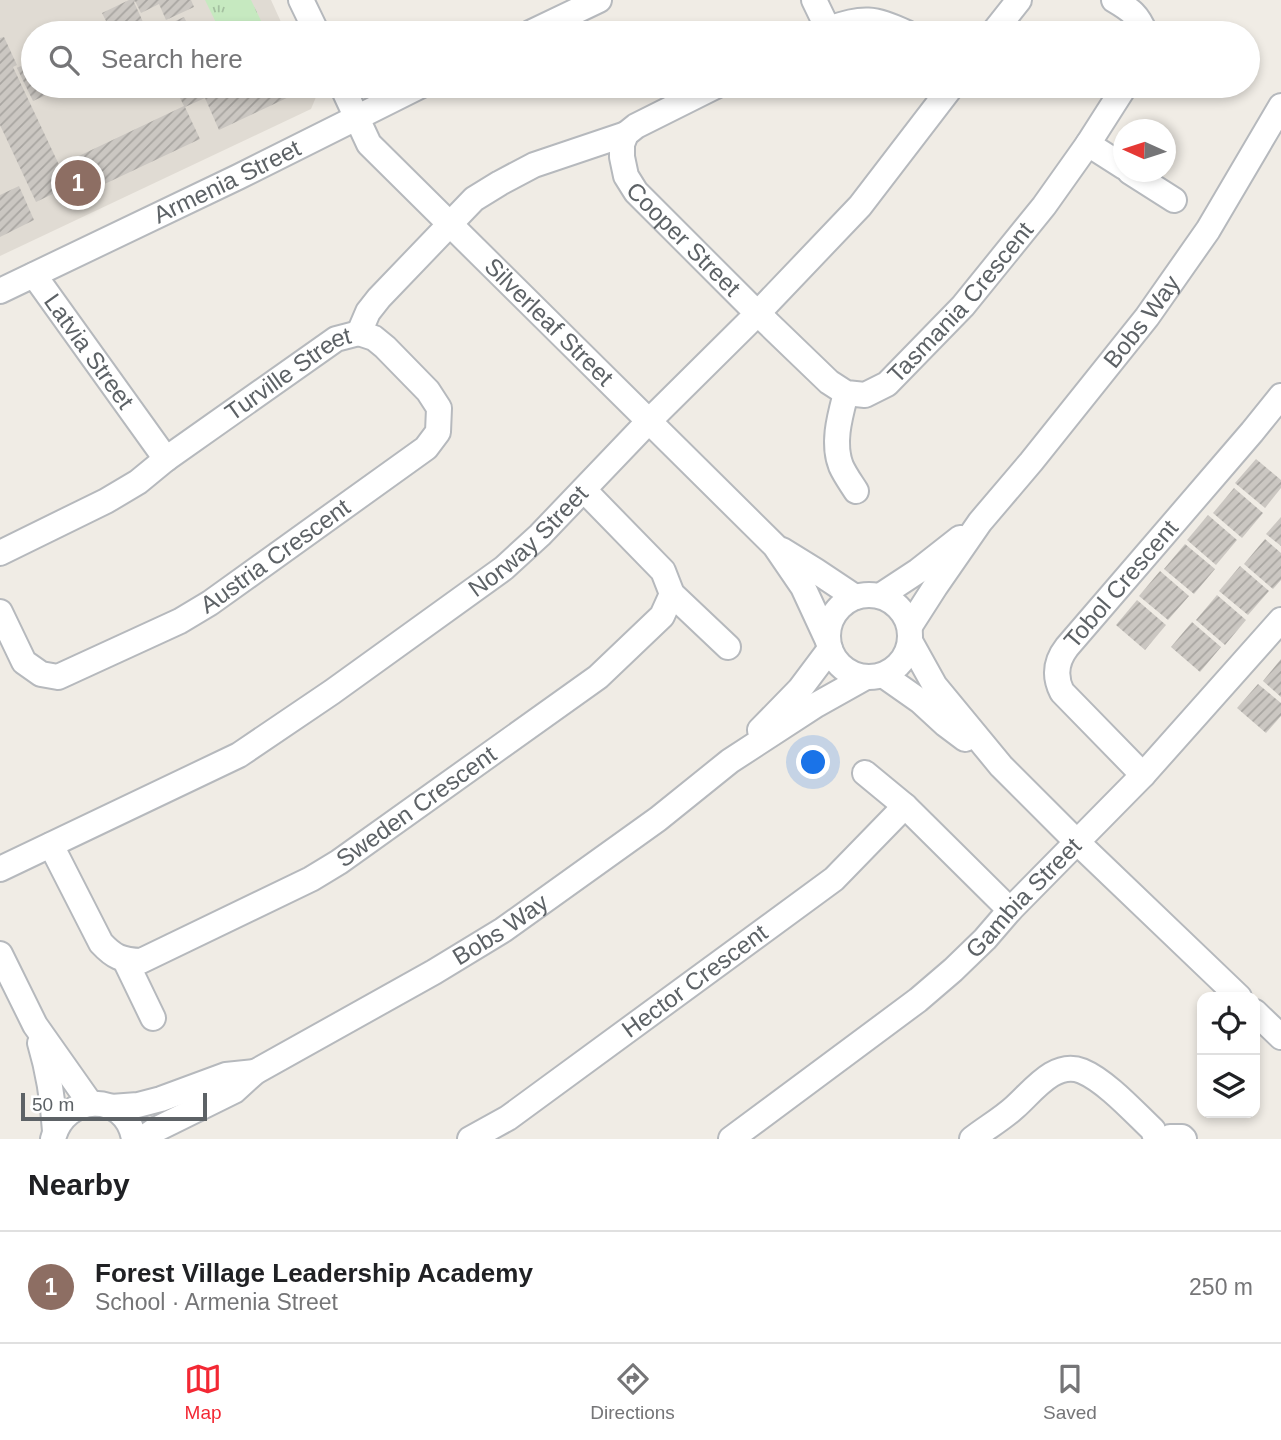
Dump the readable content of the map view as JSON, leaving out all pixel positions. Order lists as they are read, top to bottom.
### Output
{
  "streets": {
    "street": [
      "Armenia Street",
      "Cooper Street",
      "Tasmania Crescent",
      "Bobs Way",
      "Silverleaf Street",
      "Latvia Street",
      "Turville Street",
      "Norway Street",
      "Austria Crescent",
      "Tobol Crescent",
      "Sweden Crescent",
      "Gambia Street",
      "Hector Crescent"
    ]
  },
  "crossings": [
    ["Armenia Street", "Silverleaf Street"],
    ["Armenia Street", "Latvia Street"],
    ["Cooper Street", "Turville Street"],
    ["Cooper Street", "Norway Street"],
    ["Silverleaf Street", "Turville Street"],
    ["Silverleaf Street", "Norway Street"],
    ["Latvia Street", "Turville Street"],
    ["Turville Street", "Austria Crescent"],
    ["Tobol Crescent", "Gambia Street"]
  ],
  "scale_bar": "50 m",
  "north": "left",
  "page": {
    "search": "Search here",
    "pins": "1",
    "scale": "50 m",
    "heading": "Nearby",
    "list": [
      {
        "mark": "1",
        "name": "Forest Village Leadership Academy",
        "note": "School · Armenia Street",
        "value": "250 m"
      }
    ],
    "nav": ["Map", "Directions", "Saved"]
  }
}
